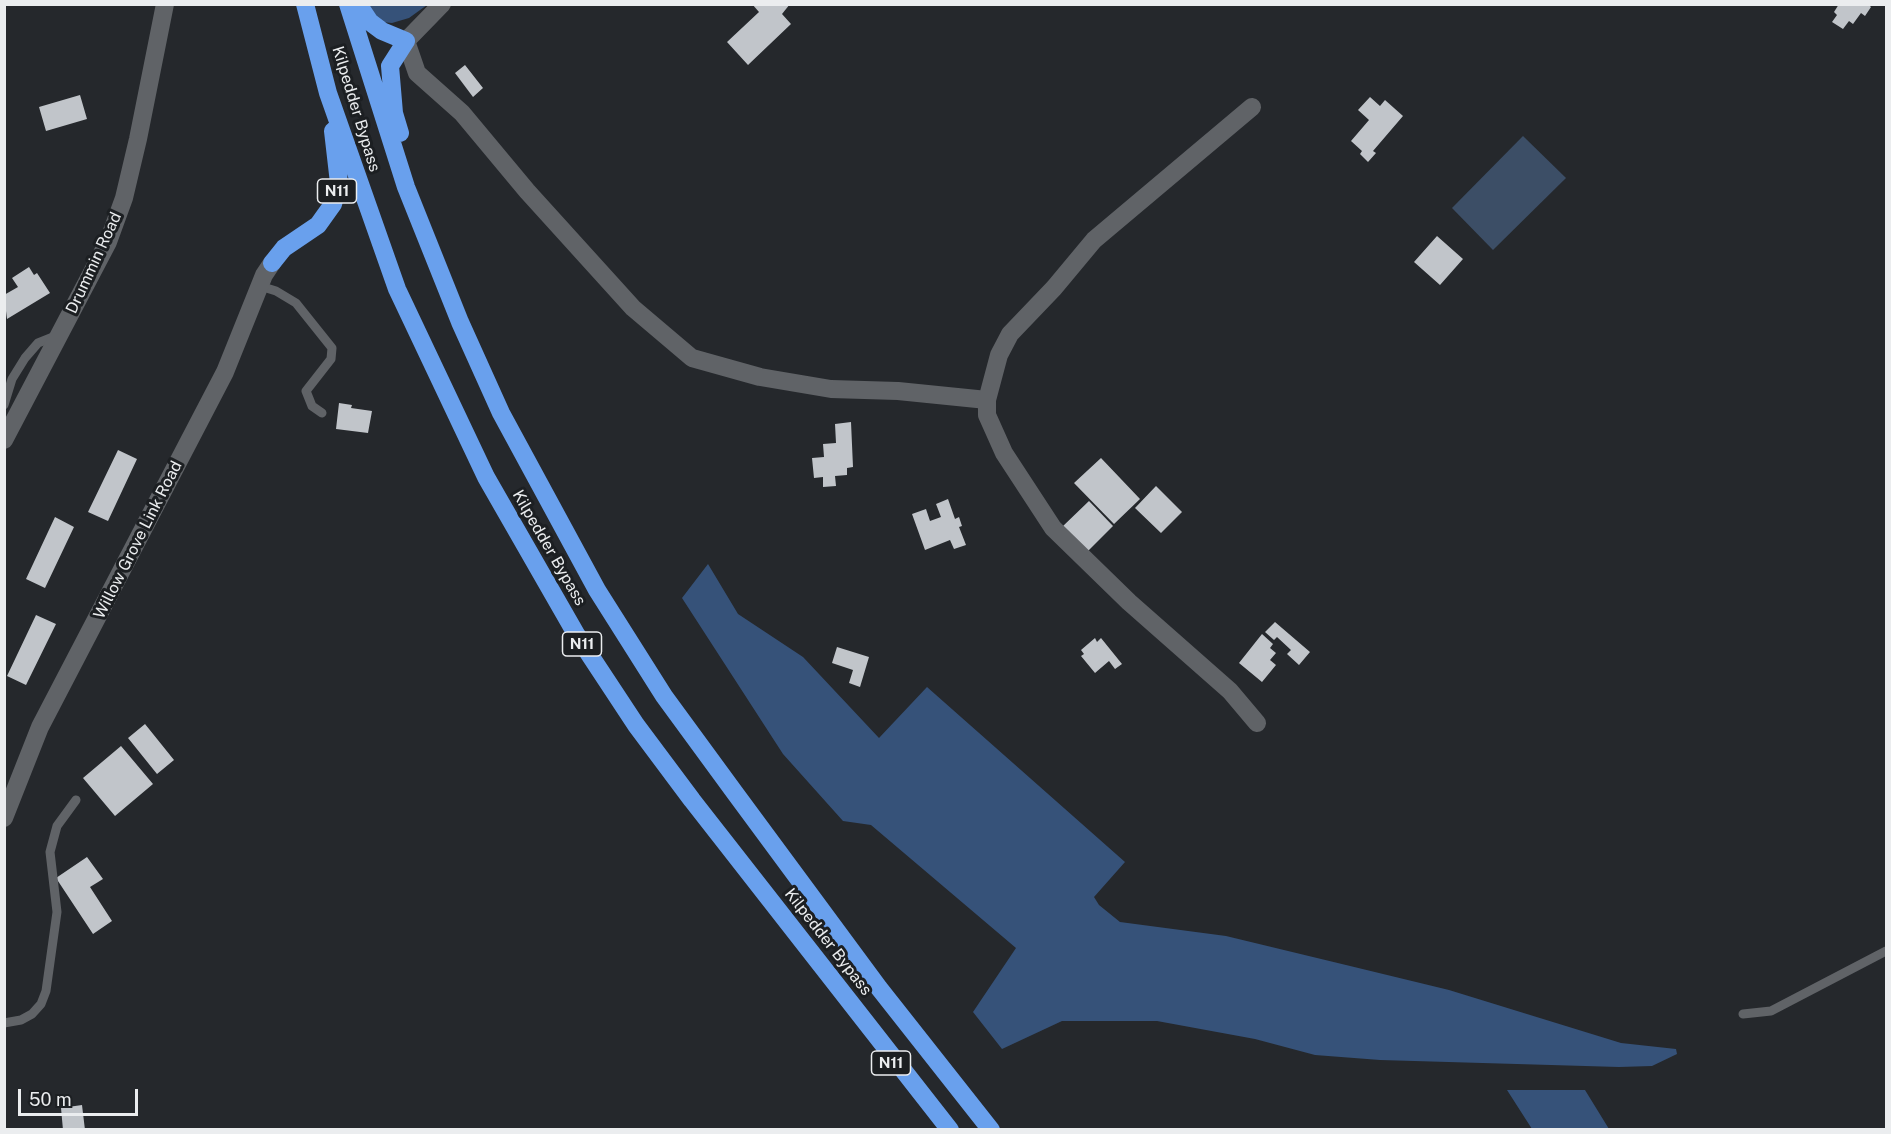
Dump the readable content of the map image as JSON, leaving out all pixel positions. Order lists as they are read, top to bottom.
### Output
{
  "streets": {
    "highway": ["Kilpedder Bypass", "N11"],
    "street": ["Drummin Road", "Willow Grove Link Road"]
  },
  "crossings": [
    ["Kilpedder Bypass", "N11"],
    ["N11", "Willow Grove Link Road"]
  ],
  "scale_bar": "50 m"
}
